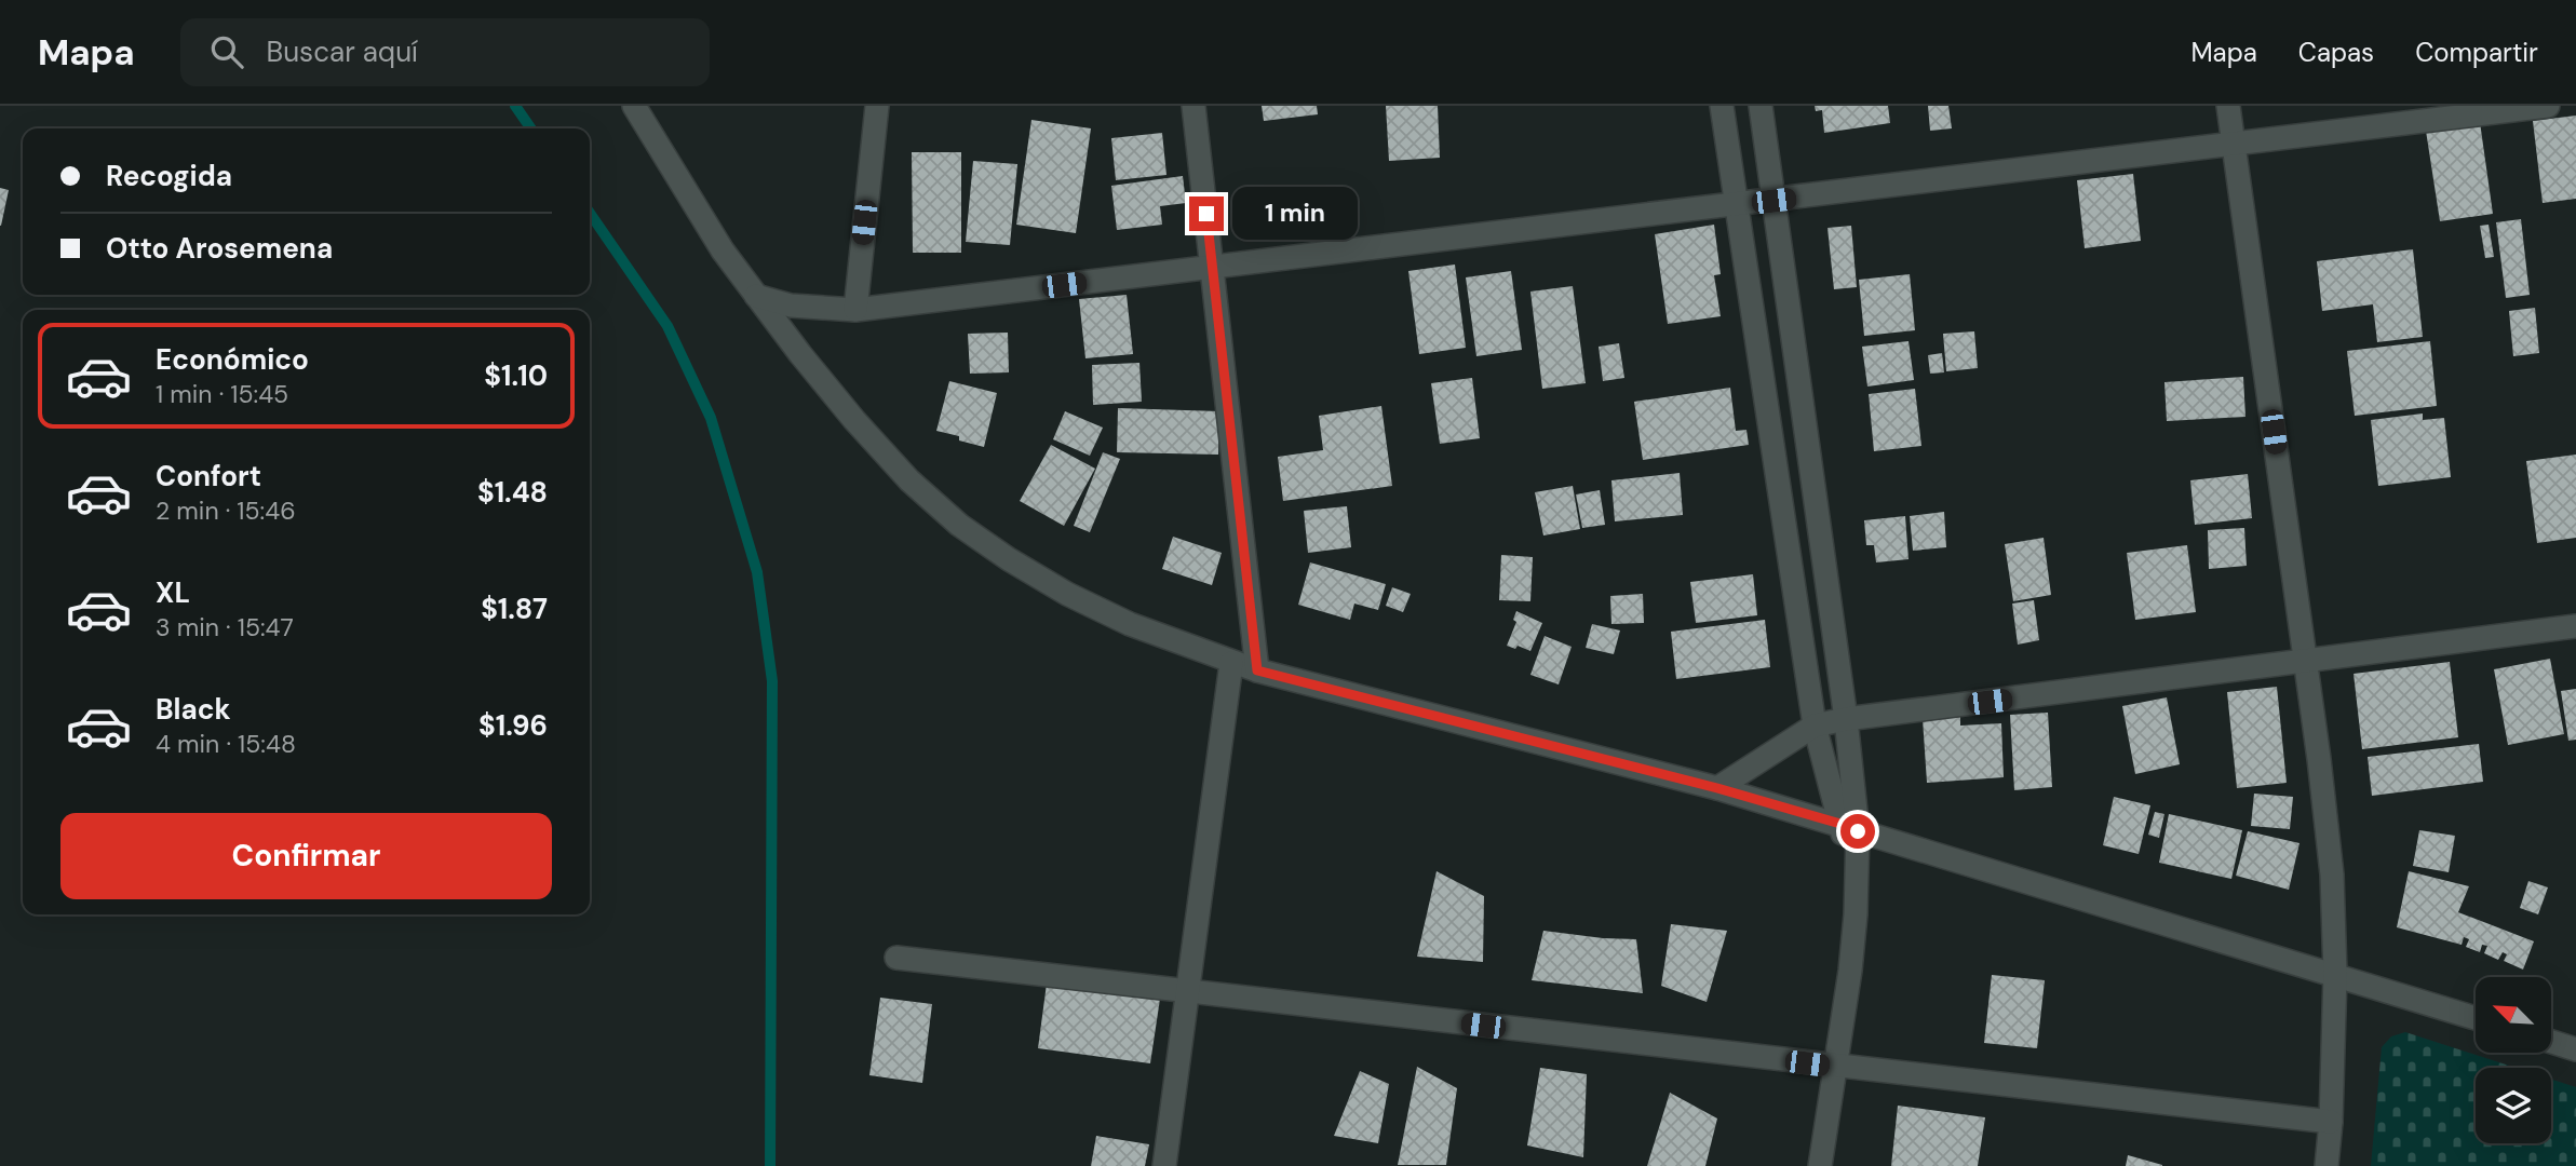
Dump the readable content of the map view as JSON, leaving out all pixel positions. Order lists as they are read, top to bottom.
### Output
{
  "north": "top left",
  "page": {
    "header": "Mapa",
    "search": "Buscar aquí",
    "nav": ["Mapa", "Capas", "Compartir"],
    "banner": ["Recogida", "Otto Arosemena"],
    "bubble": "1 min",
    "list": [
      {
        "name": "Económico",
        "note": "1 min · 15:45",
        "value": "$1.10"
      },
      {
        "name": "Confort",
        "note": "2 min · 15:46",
        "value": "$1.48"
      },
      {
        "name": "XL",
        "note": "3 min · 15:47",
        "value": "$1.87"
      },
      {
        "name": "Black",
        "note": "4 min · 15:48",
        "value": "$1.96"
      }
    ],
    "buttons": "Confirmar"
  }
}
